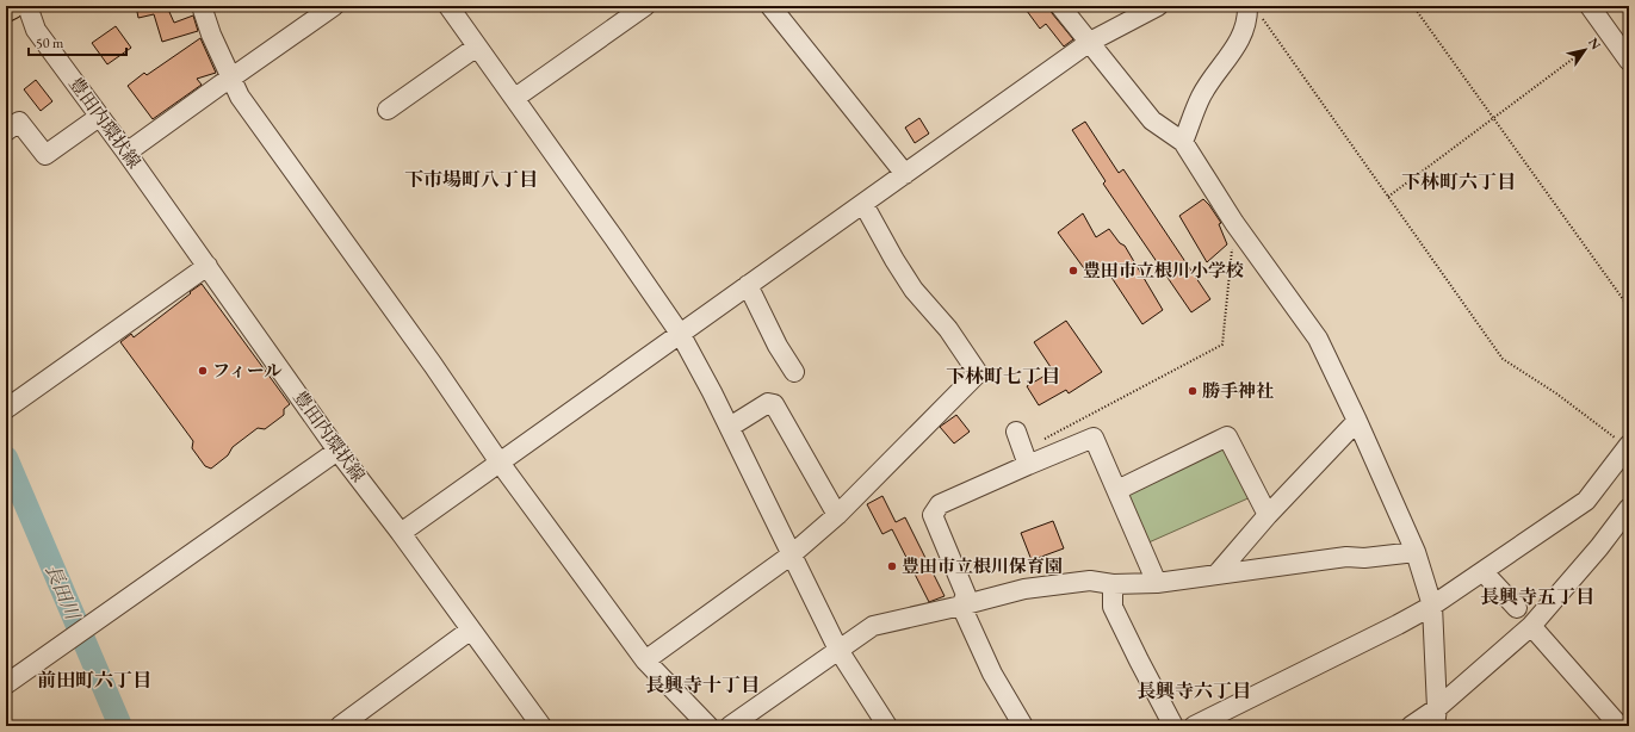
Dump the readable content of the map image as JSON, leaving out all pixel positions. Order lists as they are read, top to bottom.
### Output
{
  "streets": {
    "street": ["豊田内環状線"]
  },
  "districts": [
    "下市場町八丁目",
    "下林町六丁目",
    "下林町七丁目",
    "長興寺五丁目",
    "前田町六丁目",
    "長興寺十丁目",
    "長興寺六丁目"
  ],
  "water": ["長田川"],
  "places": [
    "豊田市立根川小学校",
    "フィール",
    "勝手神社",
    "豊田市立根川保育園"
  ],
  "scale_bar": "50 m",
  "north": "top right"
}
